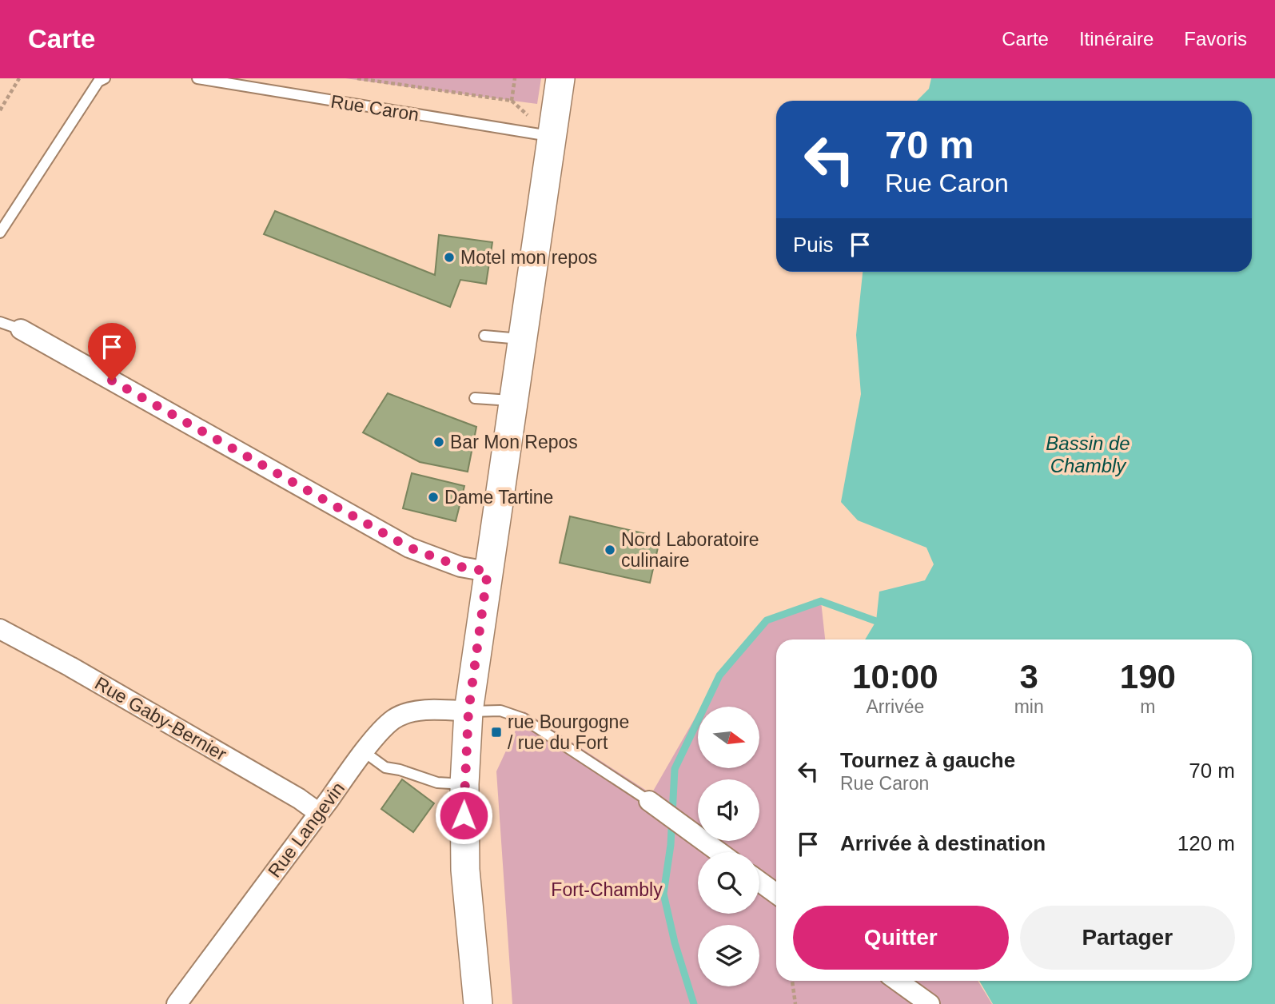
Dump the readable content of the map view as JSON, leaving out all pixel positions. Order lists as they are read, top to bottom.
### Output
{
  "streets": {
    "street": ["Rue Gaby-Bernier", "Rue Langevin"],
    "lane": ["Rue Caron"]
  },
  "crossings": [
    ["Rue Gaby-Bernier", "Rue Langevin"]
  ],
  "water": ["Bassin de Chambly"],
  "parks": ["Fort-Chambly"],
  "places": {
    "other": [
      "Motel mon repos",
      "Bar Mon Repos",
      "Dame Tartine",
      "Nord Laboratoire culinaire"
    ],
    "transit": ["rue Bourgogne / rue du Fort"]
  },
  "north": "right",
  "page": {
    "header": "Carte",
    "nav": ["Carte", "Itinéraire", "Favoris"],
    "turn": ["70 m", "Rue Caron"],
    "then": "Puis",
    "eta": [
      "10:00",
      "Arrivée",
      "3",
      "min",
      "190",
      "m"
    ],
    "list": [
      {
        "name": "Tournez à gauche",
        "note": "Rue Caron",
        "value": "70 m"
      },
      {
        "name": "Arrivée à destination",
        "value": "120 m"
      }
    ],
    "buttons": ["Quitter", "Partager"]
  }
}
